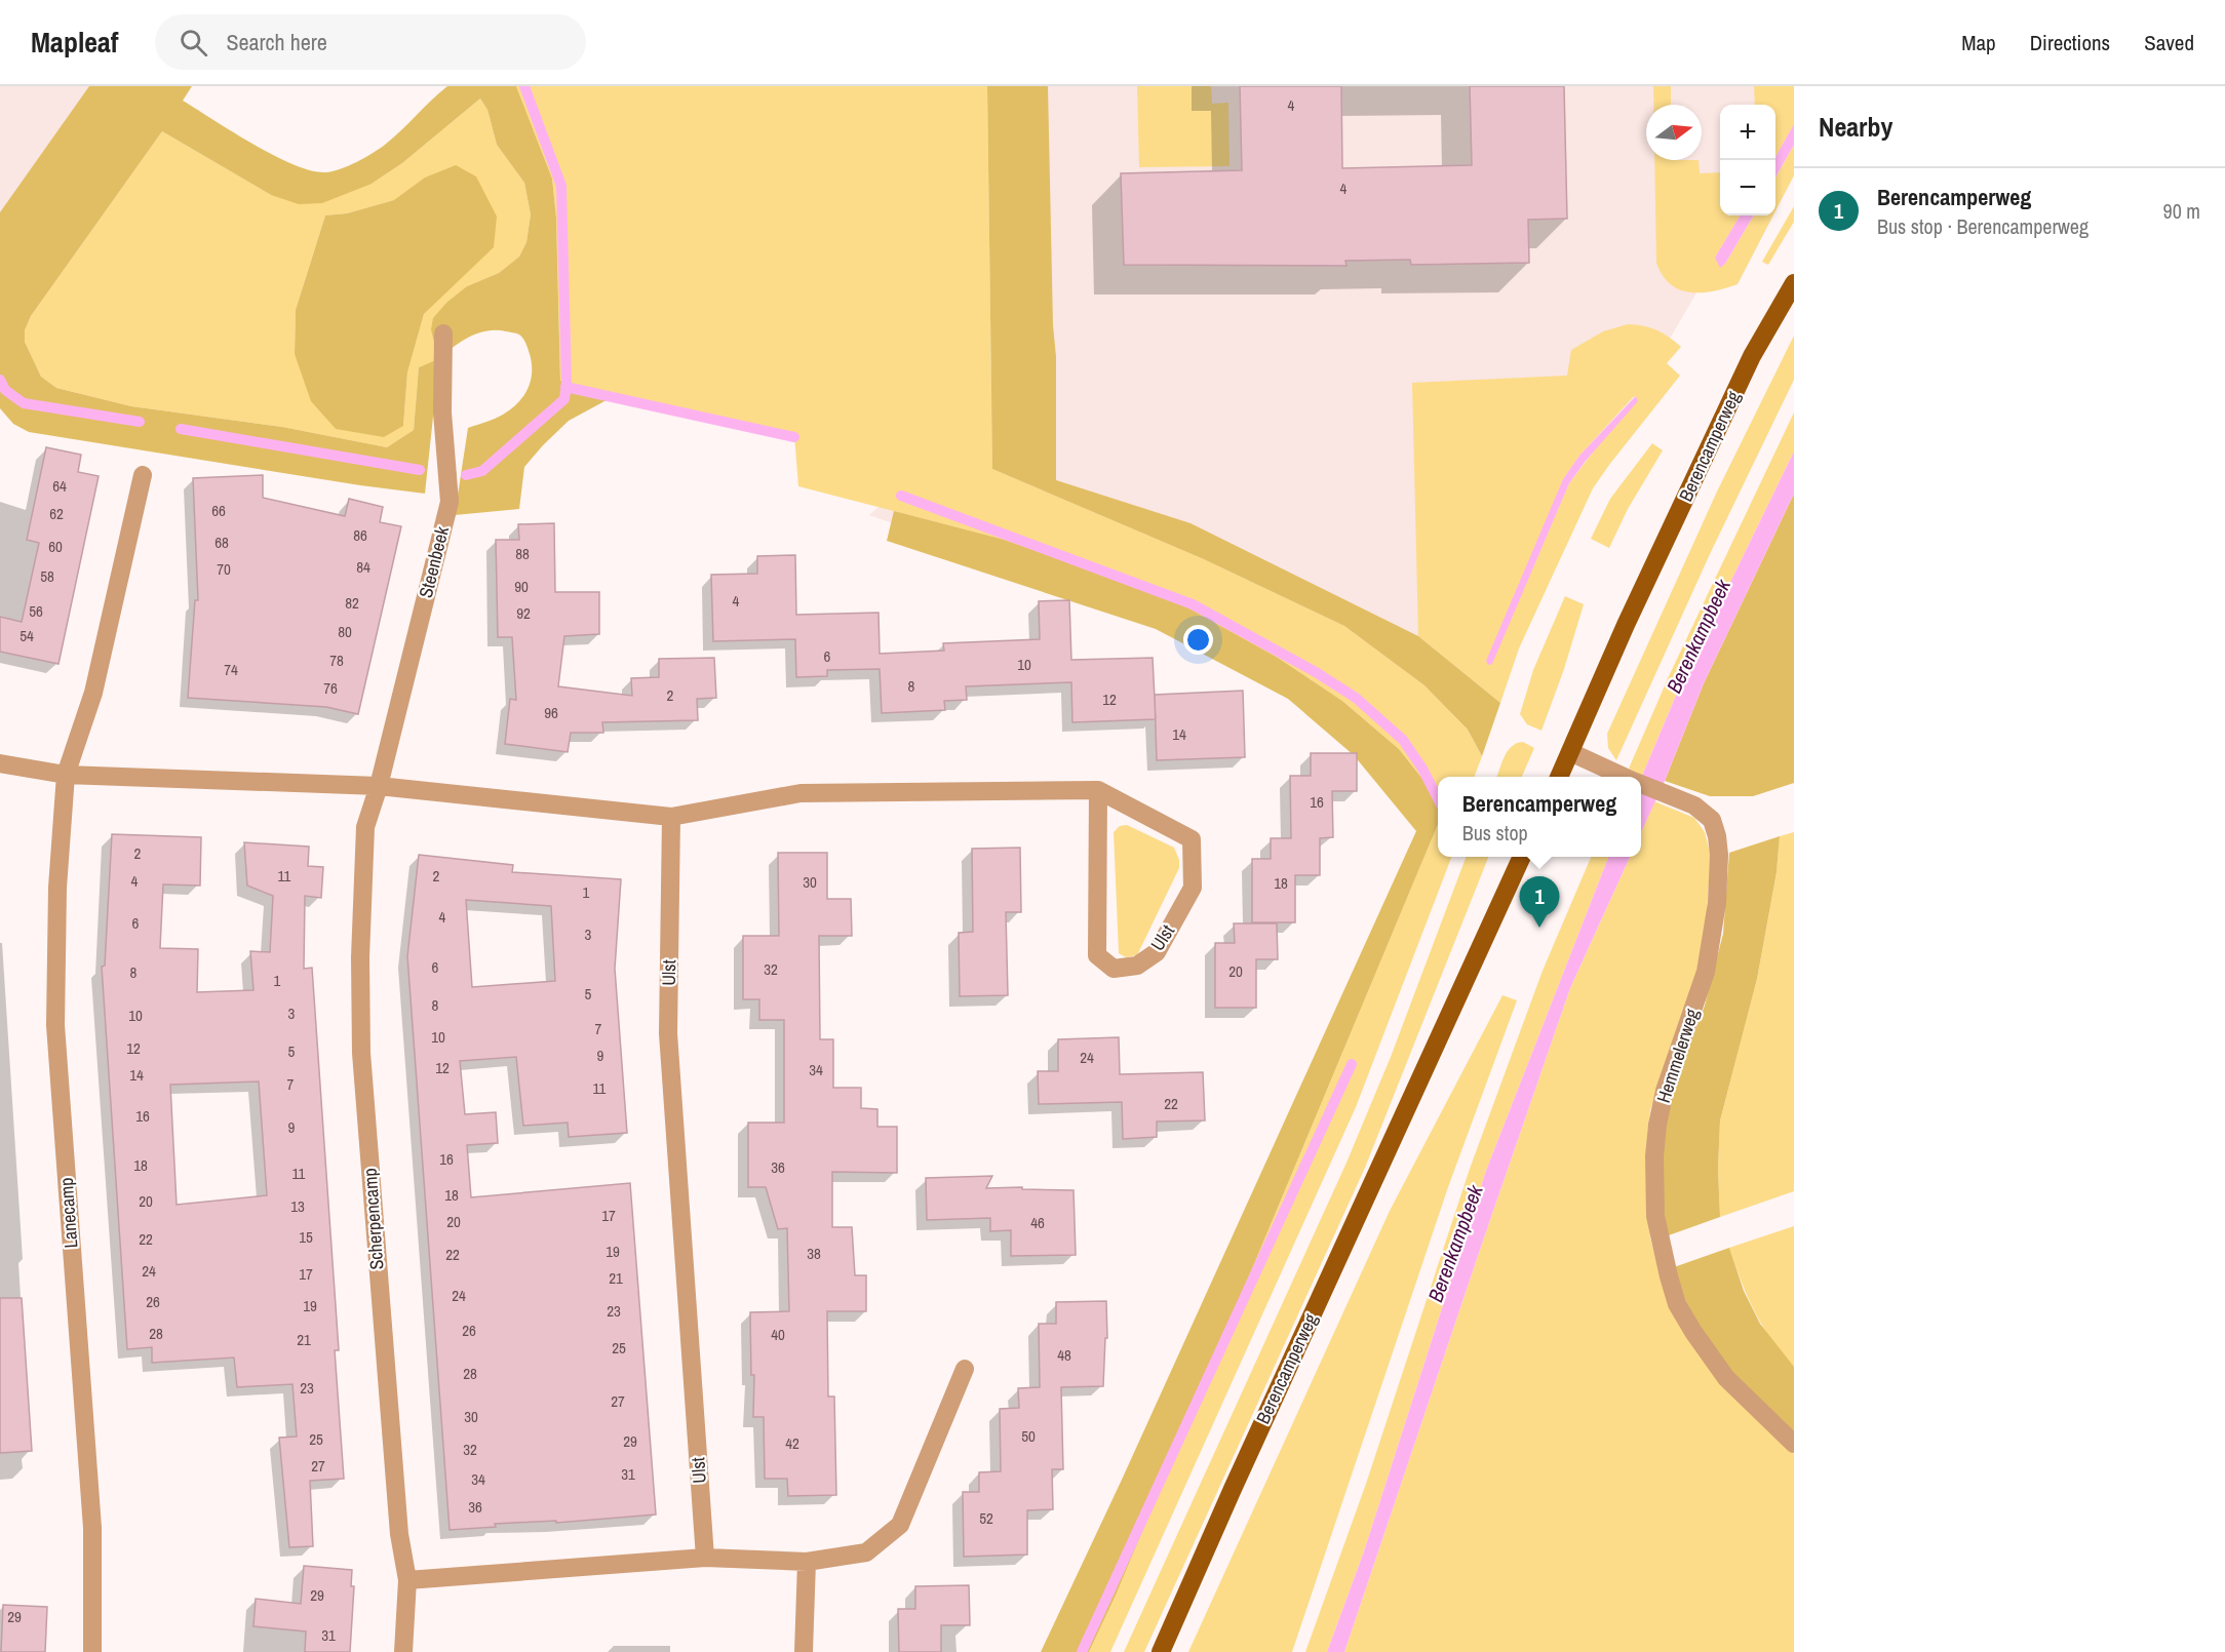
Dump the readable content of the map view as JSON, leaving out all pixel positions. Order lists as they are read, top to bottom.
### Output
{
  "streets": {
    "main road": ["Berencamperweg"],
    "street": [
      "Steenbeek",
      "Ulst",
      "Hemmelerweg",
      "Lanecamp",
      "Scherpencamp"
    ]
  },
  "crossings": [
    ["Berencamperweg", "Hemmelerweg"],
    ["Steenbeek", "Scherpencamp"]
  ],
  "water": ["Berenkampbeek"],
  "house_numbers": [
    "4",
    "4",
    "64",
    "66",
    "62",
    "86",
    "68",
    "60",
    "88",
    "84",
    "70",
    "58",
    "90",
    "4",
    "82",
    "56",
    "92",
    "80",
    "54",
    "6",
    "78",
    "10",
    "74",
    "8",
    "76",
    "2",
    "12",
    "96",
    "14",
    "16",
    "2",
    "11",
    "2",
    "4",
    "30",
    "18",
    "1",
    "4",
    "6",
    "3",
    "6",
    "32",
    "20",
    "8",
    "1",
    "5",
    "8",
    "3",
    "10",
    "7",
    "10",
    "12",
    "5",
    "9",
    "24",
    "12",
    "34",
    "14",
    "7",
    "11",
    "22",
    "16",
    "9",
    "16",
    "18",
    "36",
    "11",
    "18",
    "20",
    "13",
    "17",
    "20",
    "46",
    "15",
    "22",
    "19",
    "38",
    "22",
    "24",
    "17",
    "21",
    "24",
    "26",
    "19",
    "23",
    "26",
    "28",
    "40",
    "21",
    "25",
    "48",
    "28",
    "23",
    "27",
    "30",
    "50",
    "25",
    "29",
    "42",
    "32",
    "27",
    "31",
    "34",
    "36",
    "52",
    "29",
    "29",
    "31"
  ],
  "north": "right",
  "page": {
    "header": "Mapleaf",
    "search": "Search here",
    "nav": ["Map", "Directions", "Saved"],
    "heading": "Nearby",
    "map_buttons": ["+", "−"],
    "list": [
      {
        "mark": "1",
        "name": "Berencamperweg",
        "note": "Bus stop · Berencamperweg",
        "value": "90 m"
      }
    ],
    "popup": ["Berencamperweg", "Bus stop"],
    "pins": "1"
  }
}
